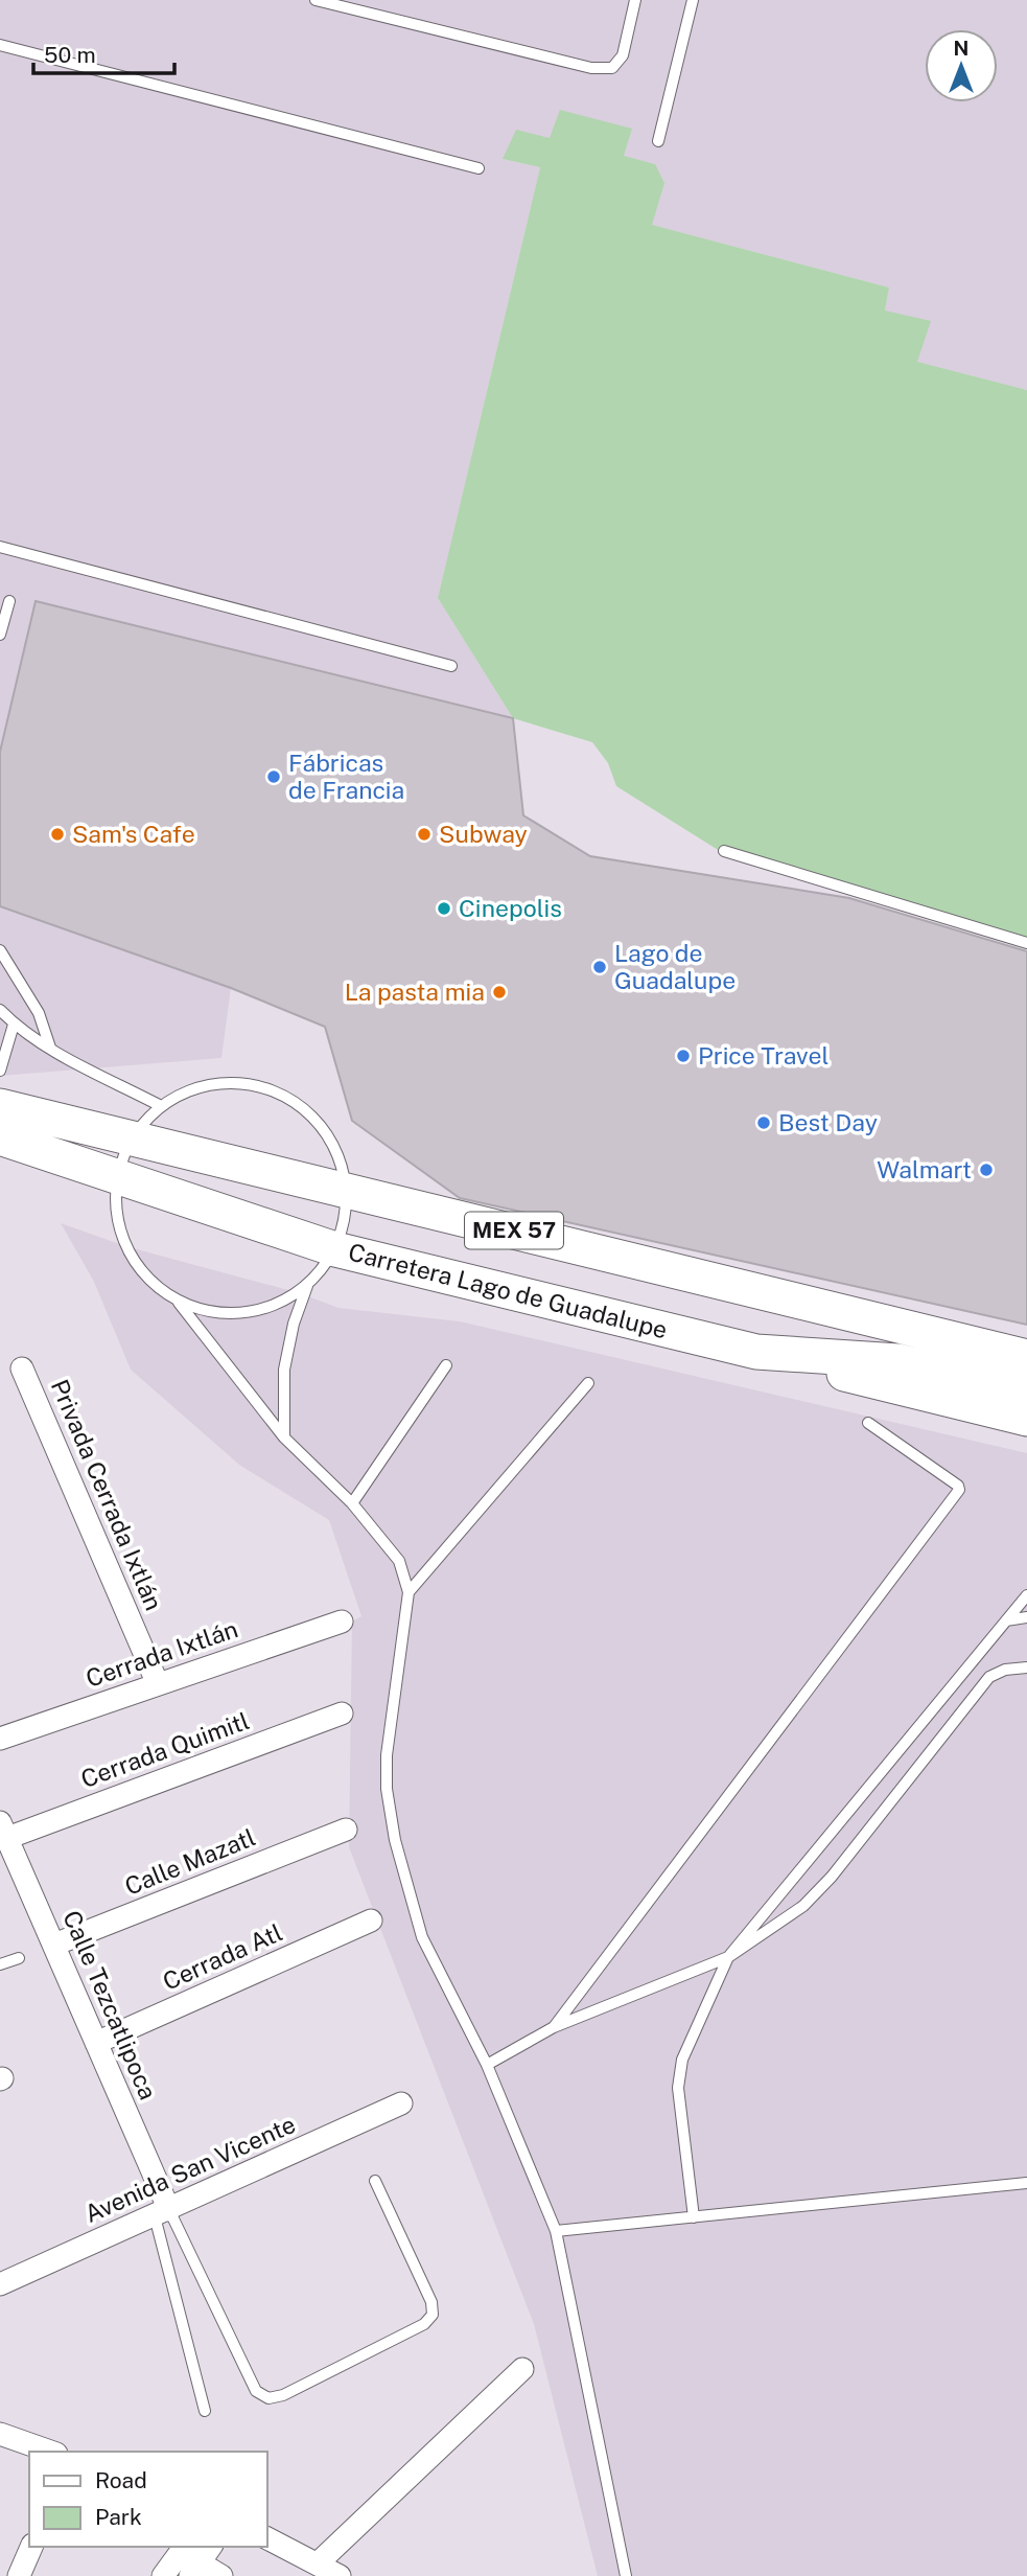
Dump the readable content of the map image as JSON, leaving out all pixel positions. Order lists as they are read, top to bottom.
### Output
{
  "streets": {
    "main road": ["MEX 57", "Carretera Lago de Guadalupe"],
    "street": [
      "Privada Cerrada Ixtlán",
      "Cerrada Ixtlán",
      "Cerrada Quimitl",
      "Calle Mazatl",
      "Cerrada Atl",
      "Calle Tezcatlipoca",
      "Avenida San Vicente"
    ]
  },
  "crossings": [
    ["Privada Cerrada Ixtlán", "Cerrada Ixtlán"],
    ["Cerrada Quimitl", "Calle Tezcatlipoca"],
    ["Calle Mazatl", "Calle Tezcatlipoca"],
    ["Cerrada Atl", "Calle Tezcatlipoca"],
    ["Calle Tezcatlipoca", "Avenida San Vicente"]
  ],
  "places": [
    "Fábricas de Francia",
    "Sam's Cafe",
    "Subway",
    "Cinepolis",
    "Lago de Guadalupe",
    "La pasta mia",
    "Price Travel",
    "Best Day",
    "Walmart"
  ],
  "legend": ["Road", "Park"],
  "scale_bar": "50 m",
  "north": "top"
}
